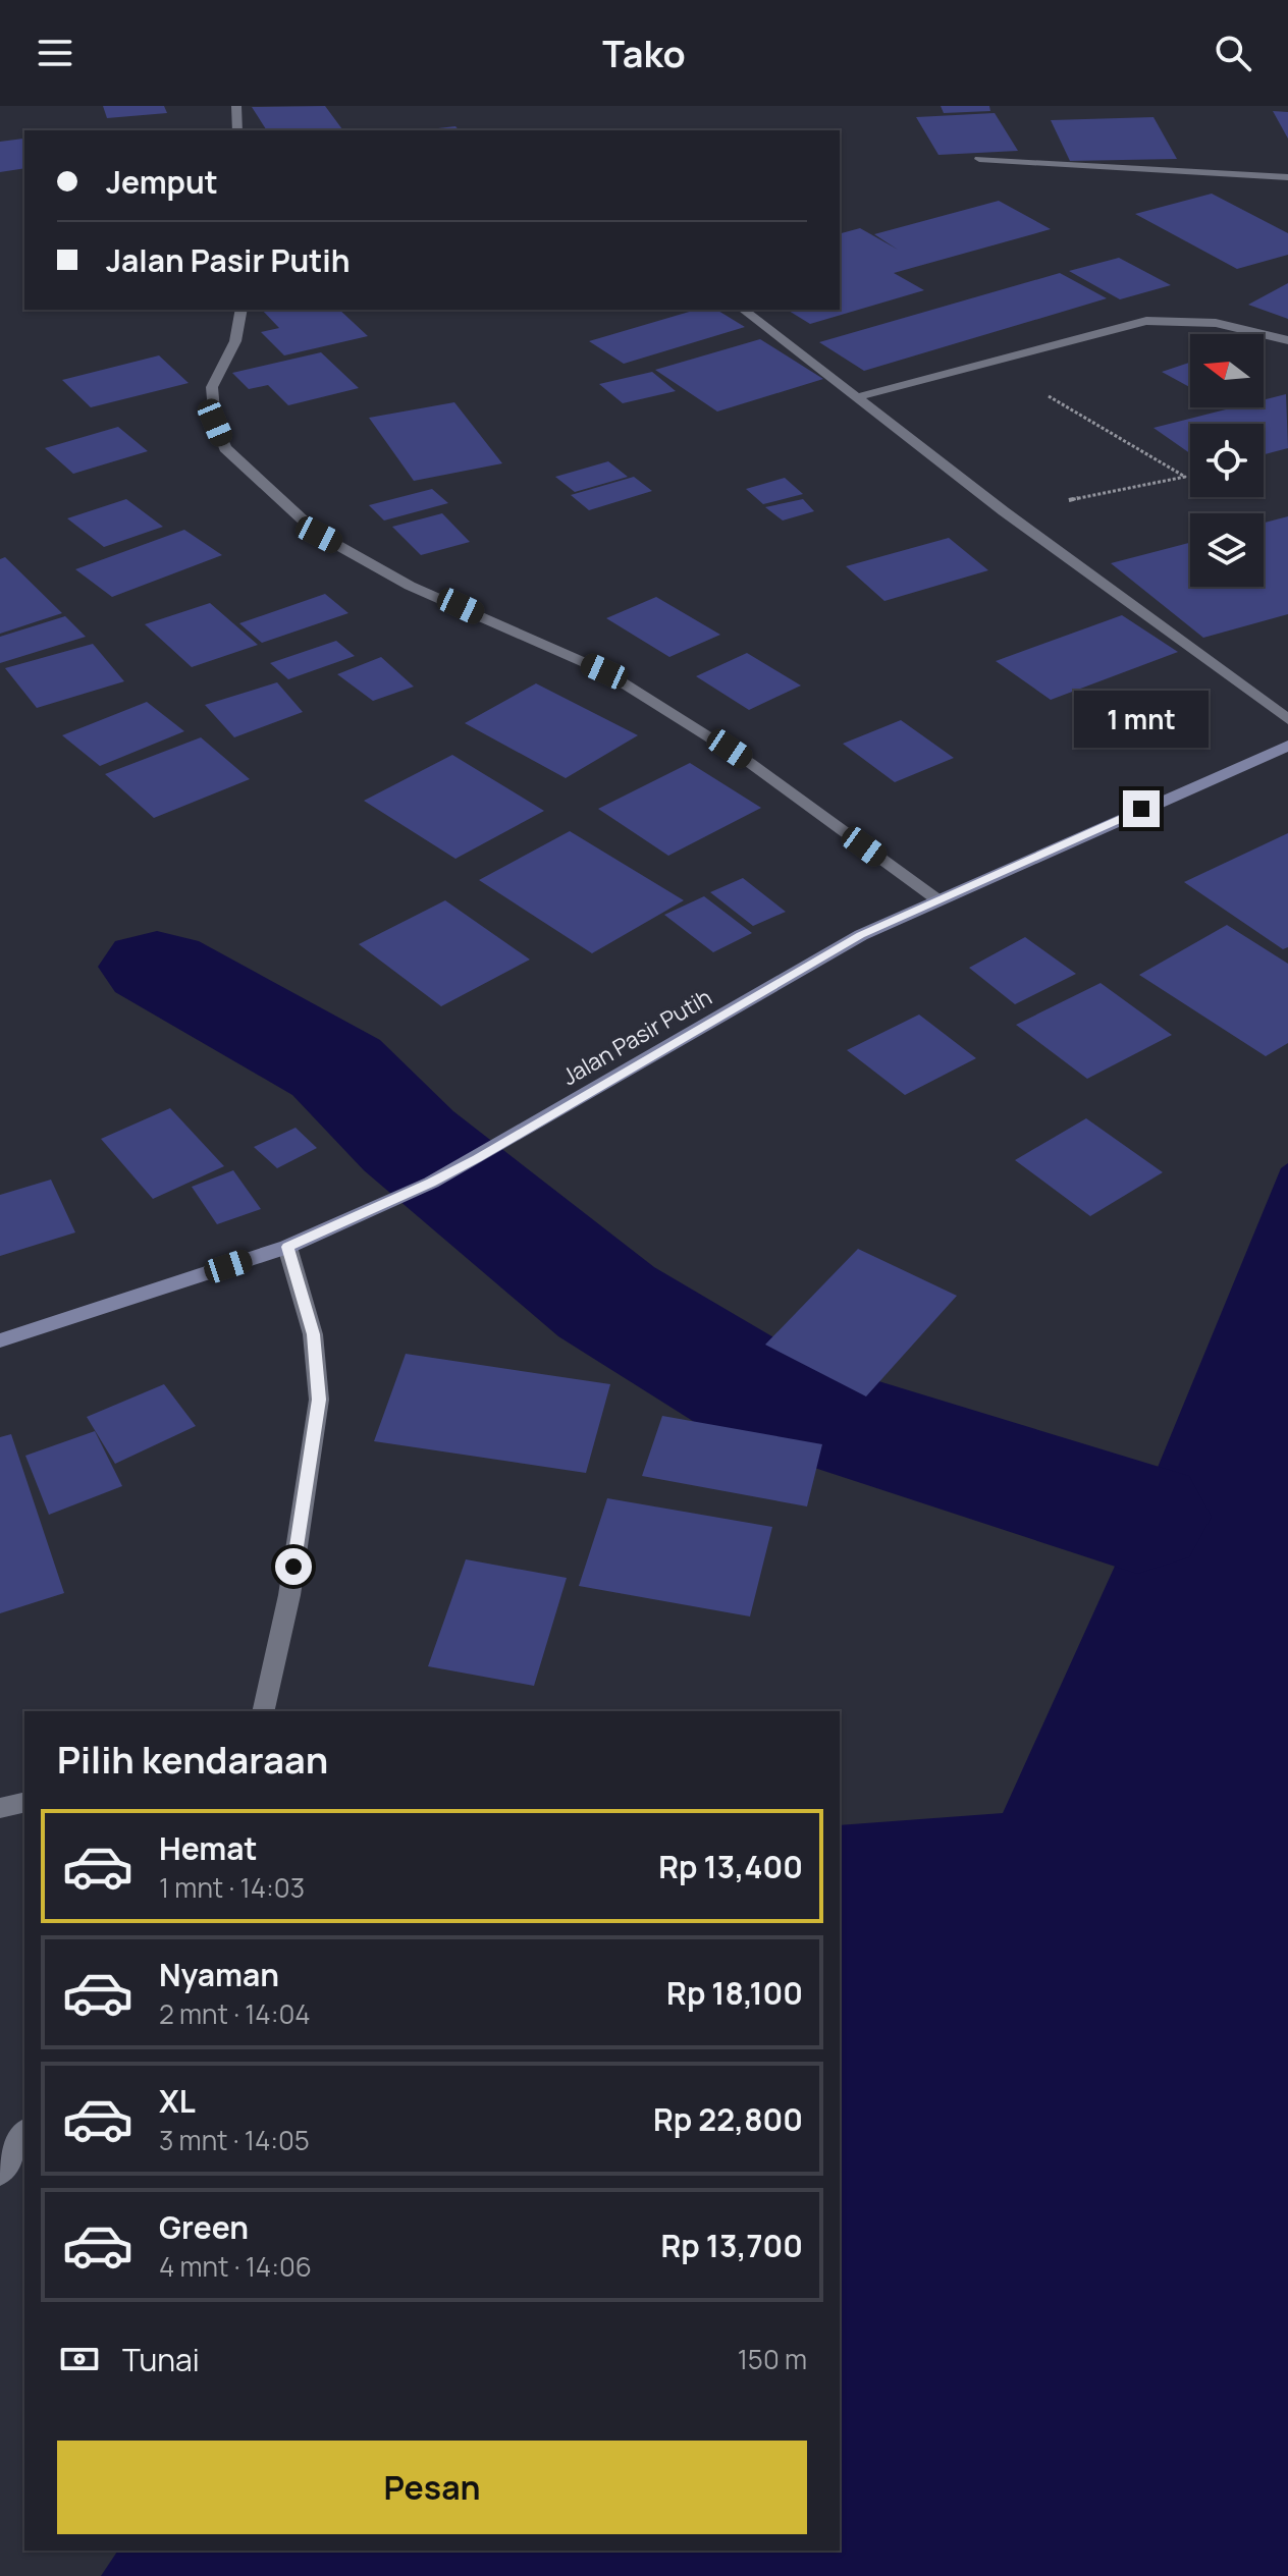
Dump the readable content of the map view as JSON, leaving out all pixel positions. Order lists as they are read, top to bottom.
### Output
{
  "streets": {
    "main road": ["Jalan Pasir Putih"]
  },
  "north": "left",
  "page": {
    "header": "Tako",
    "banner": ["Jemput", "Jalan Pasir Putih"],
    "bubble": "1 mnt",
    "heading": "Pilih kendaraan",
    "list": [
      {
        "name": "Hemat",
        "note": "1 mnt · 14:03",
        "value": "Rp 13,400"
      },
      {
        "name": "Nyaman",
        "note": "2 mnt · 14:04",
        "value": "Rp 18,100"
      },
      {
        "name": "XL",
        "note": "3 mnt · 14:05",
        "value": "Rp 22,800"
      },
      {
        "name": "Green",
        "note": "4 mnt · 14:06",
        "value": "Rp 13,700"
      }
    ],
    "pay": ["Tunai", "150 m"],
    "buttons": "Pesan"
  }
}
